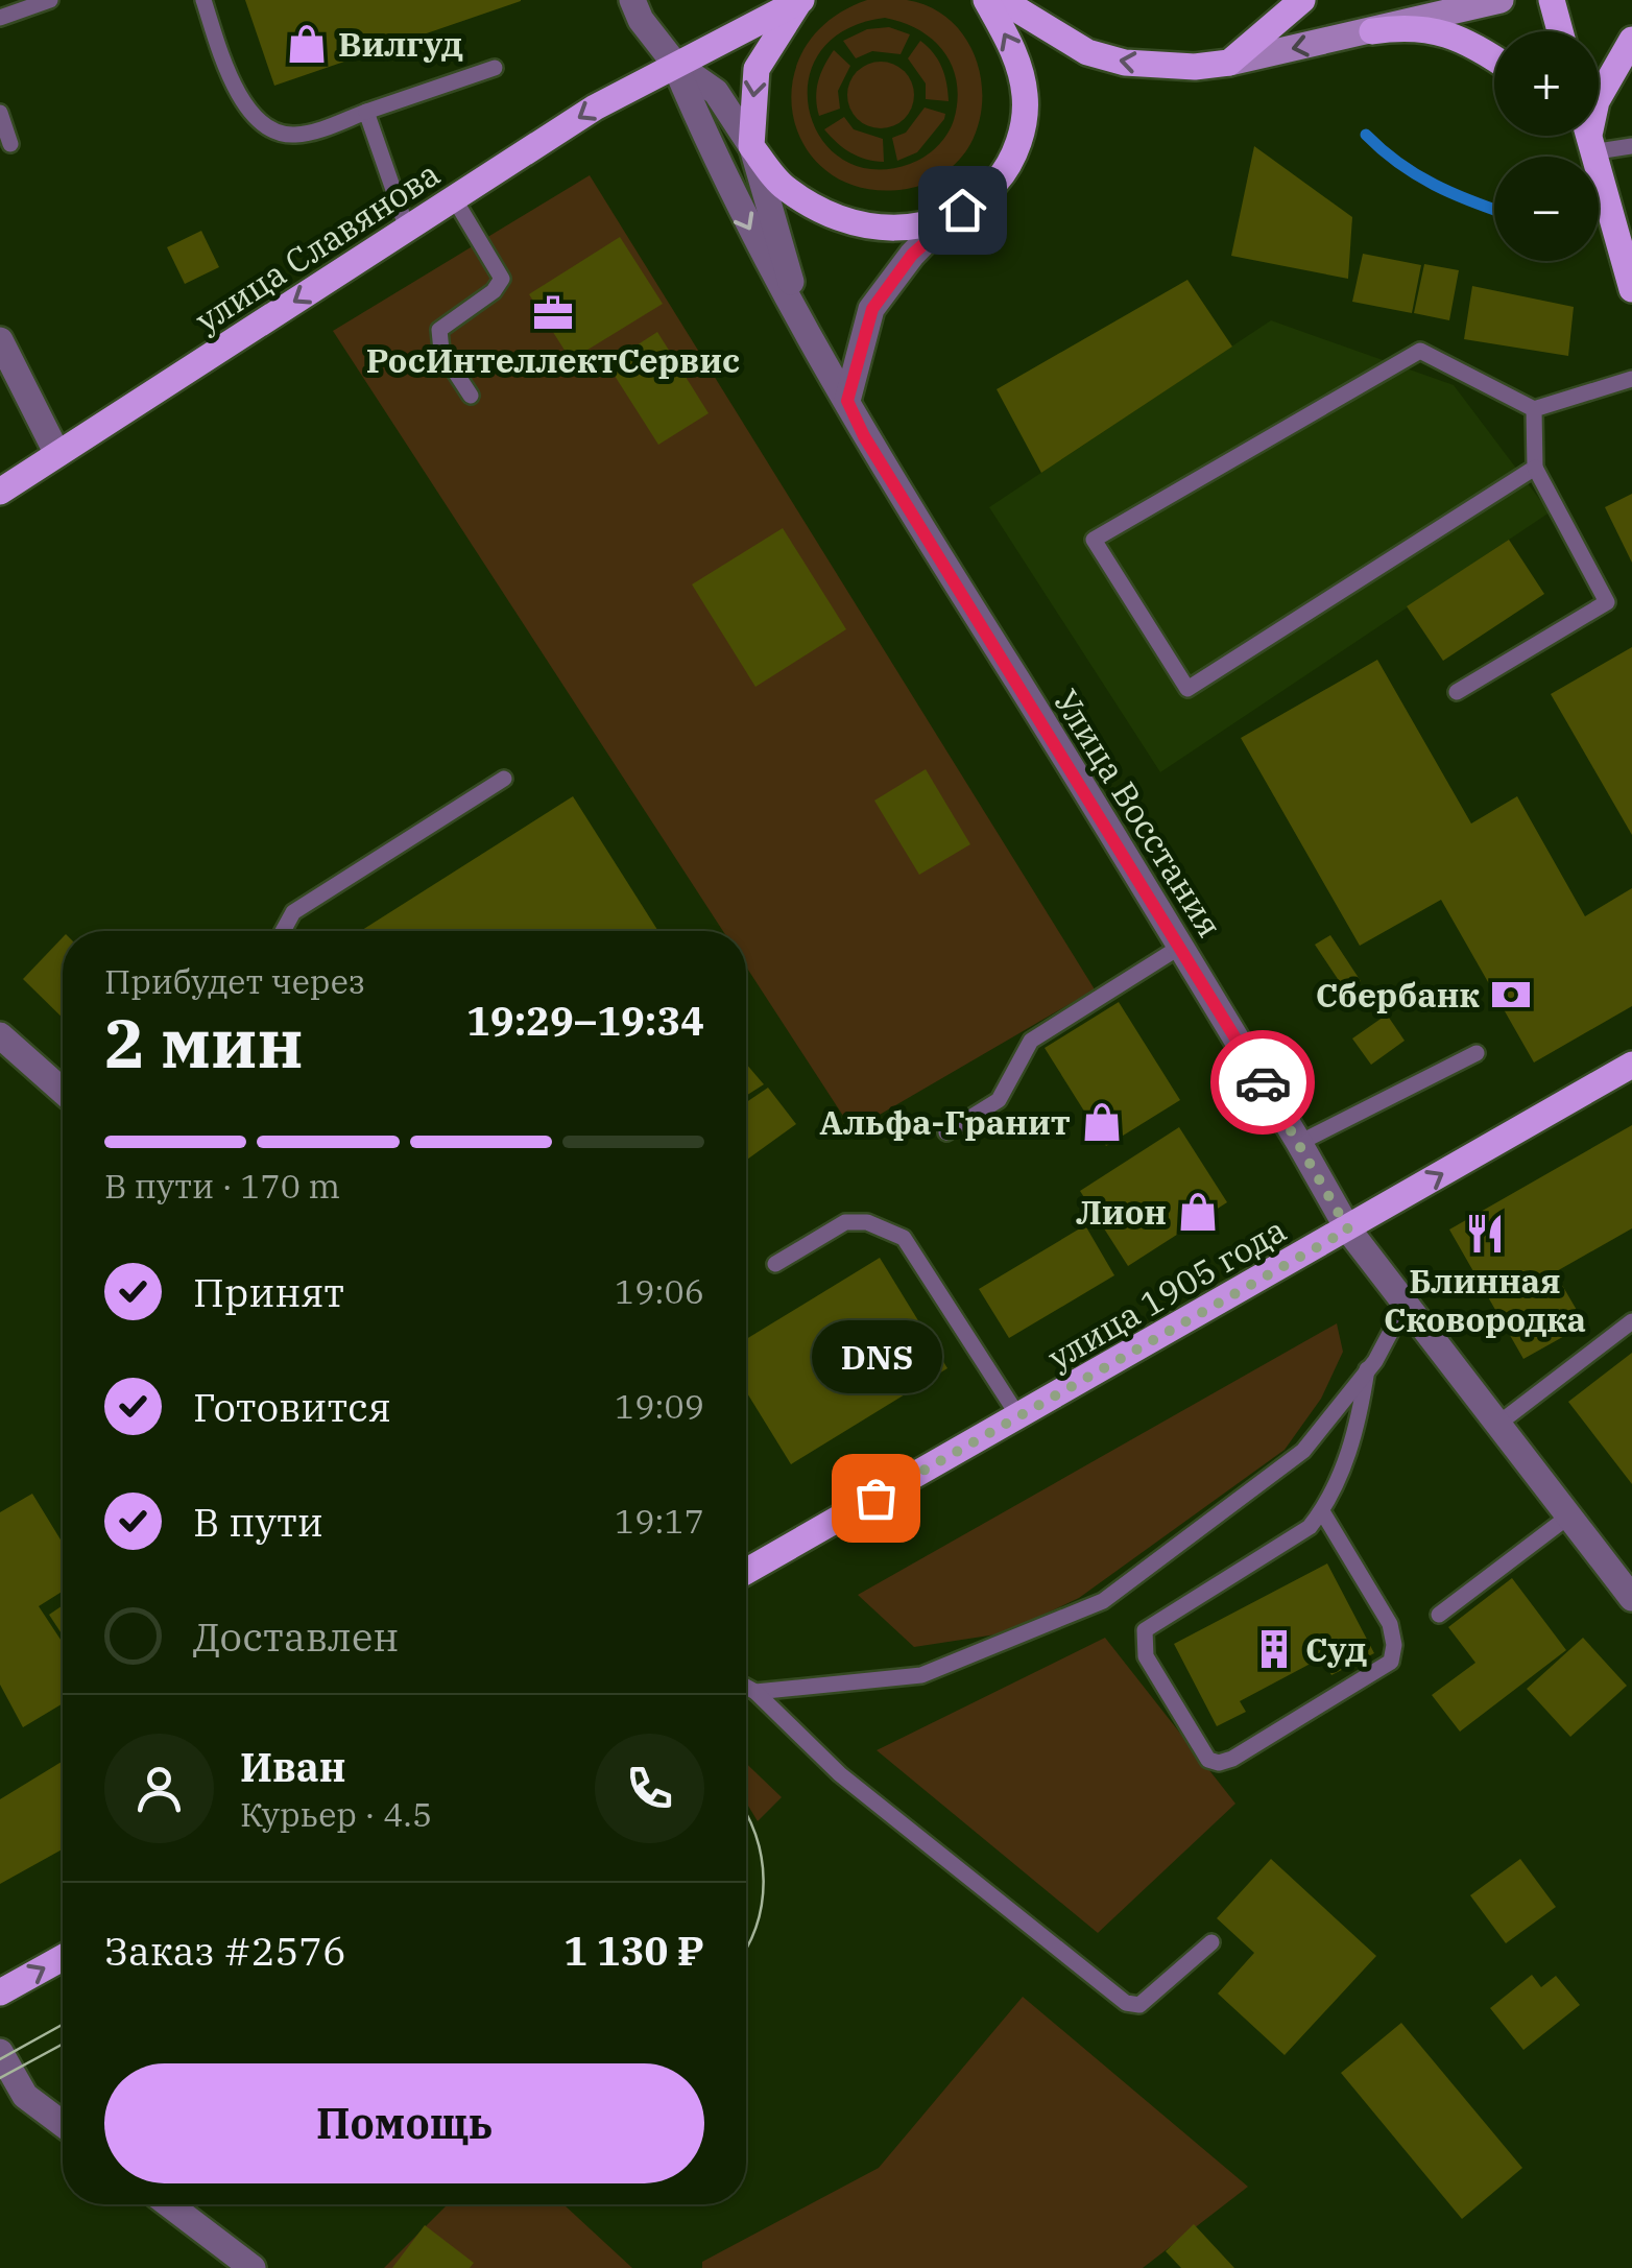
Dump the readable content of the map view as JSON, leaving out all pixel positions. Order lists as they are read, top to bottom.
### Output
{
  "streets": {
    "main road": ["улица Славянова", "улица 1905 года"],
    "street": ["Улица Восстания"]
  },
  "crossings": [
    ["Улица Восстания", "улица 1905 года"]
  ],
  "one_way": ["улица Славянова"],
  "places": {
    "shop": ["Вилгуд", "Альфа-Гранит", "Лион"],
    "office": ["РосИнтеллектСервис"],
    "bank": ["Сбербанк"],
    "restaurant": ["Блинная Сковородка"],
    "other": ["DNS"],
    "building": ["Суд"]
  },
  "page": {
    "map_buttons": ["+", "−"],
    "heading": ["2 мин", "Прибудет через", "19:29–19:34"],
    "panel": [
      "Иван",
      "Курьер · 4.5",
      "Заказ #2576",
      "1 130 ₽"
    ],
    "bar": "В пути · 170 m",
    "list": [
      ["Принят", "19:06"],
      ["Готовится", "19:09"],
      ["В пути", "19:17"],
      "Доставлен"
    ],
    "bubble": "DNS",
    "buttons": "Помощь"
  }
}
